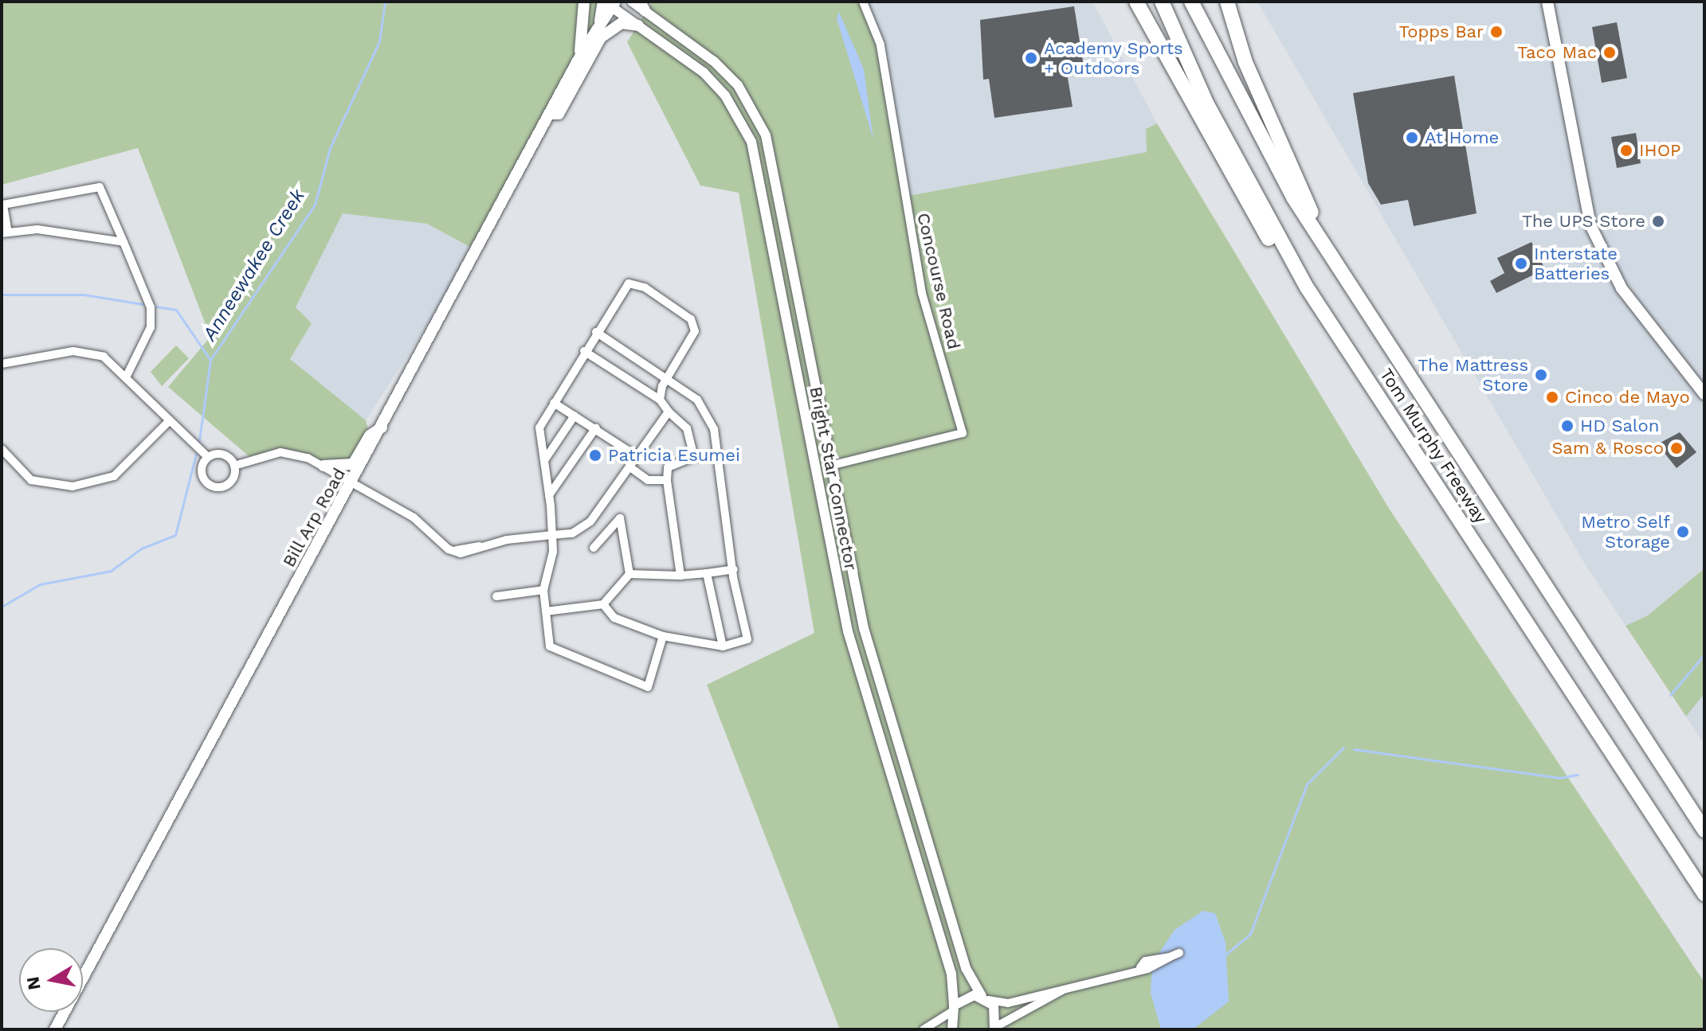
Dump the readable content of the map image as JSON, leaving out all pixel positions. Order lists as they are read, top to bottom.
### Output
{
  "streets": {
    "highway": ["Tom Murphy Freeway"],
    "main road": ["Bill Arp Road"],
    "street": ["Concourse Road", "Bright Star Connector"]
  },
  "crossings": [
    ["Concourse Road", "Bright Star Connector"],
    ["Bright Star Connector", "Bill Arp Road"]
  ],
  "water": ["Anneewakee Creek"],
  "places": [
    "Topps Bar",
    "Taco Mac",
    "Academy Sports + Outdoors",
    "At Home",
    "IHOP",
    "The UPS Store",
    "Interstate Batteries",
    "The Mattress Store",
    "Cinco de Mayo",
    "HD Salon",
    "Sam & Rosco",
    "Patricia Esumei",
    "Metro Self Storage"
  ],
  "north": "left"
}
